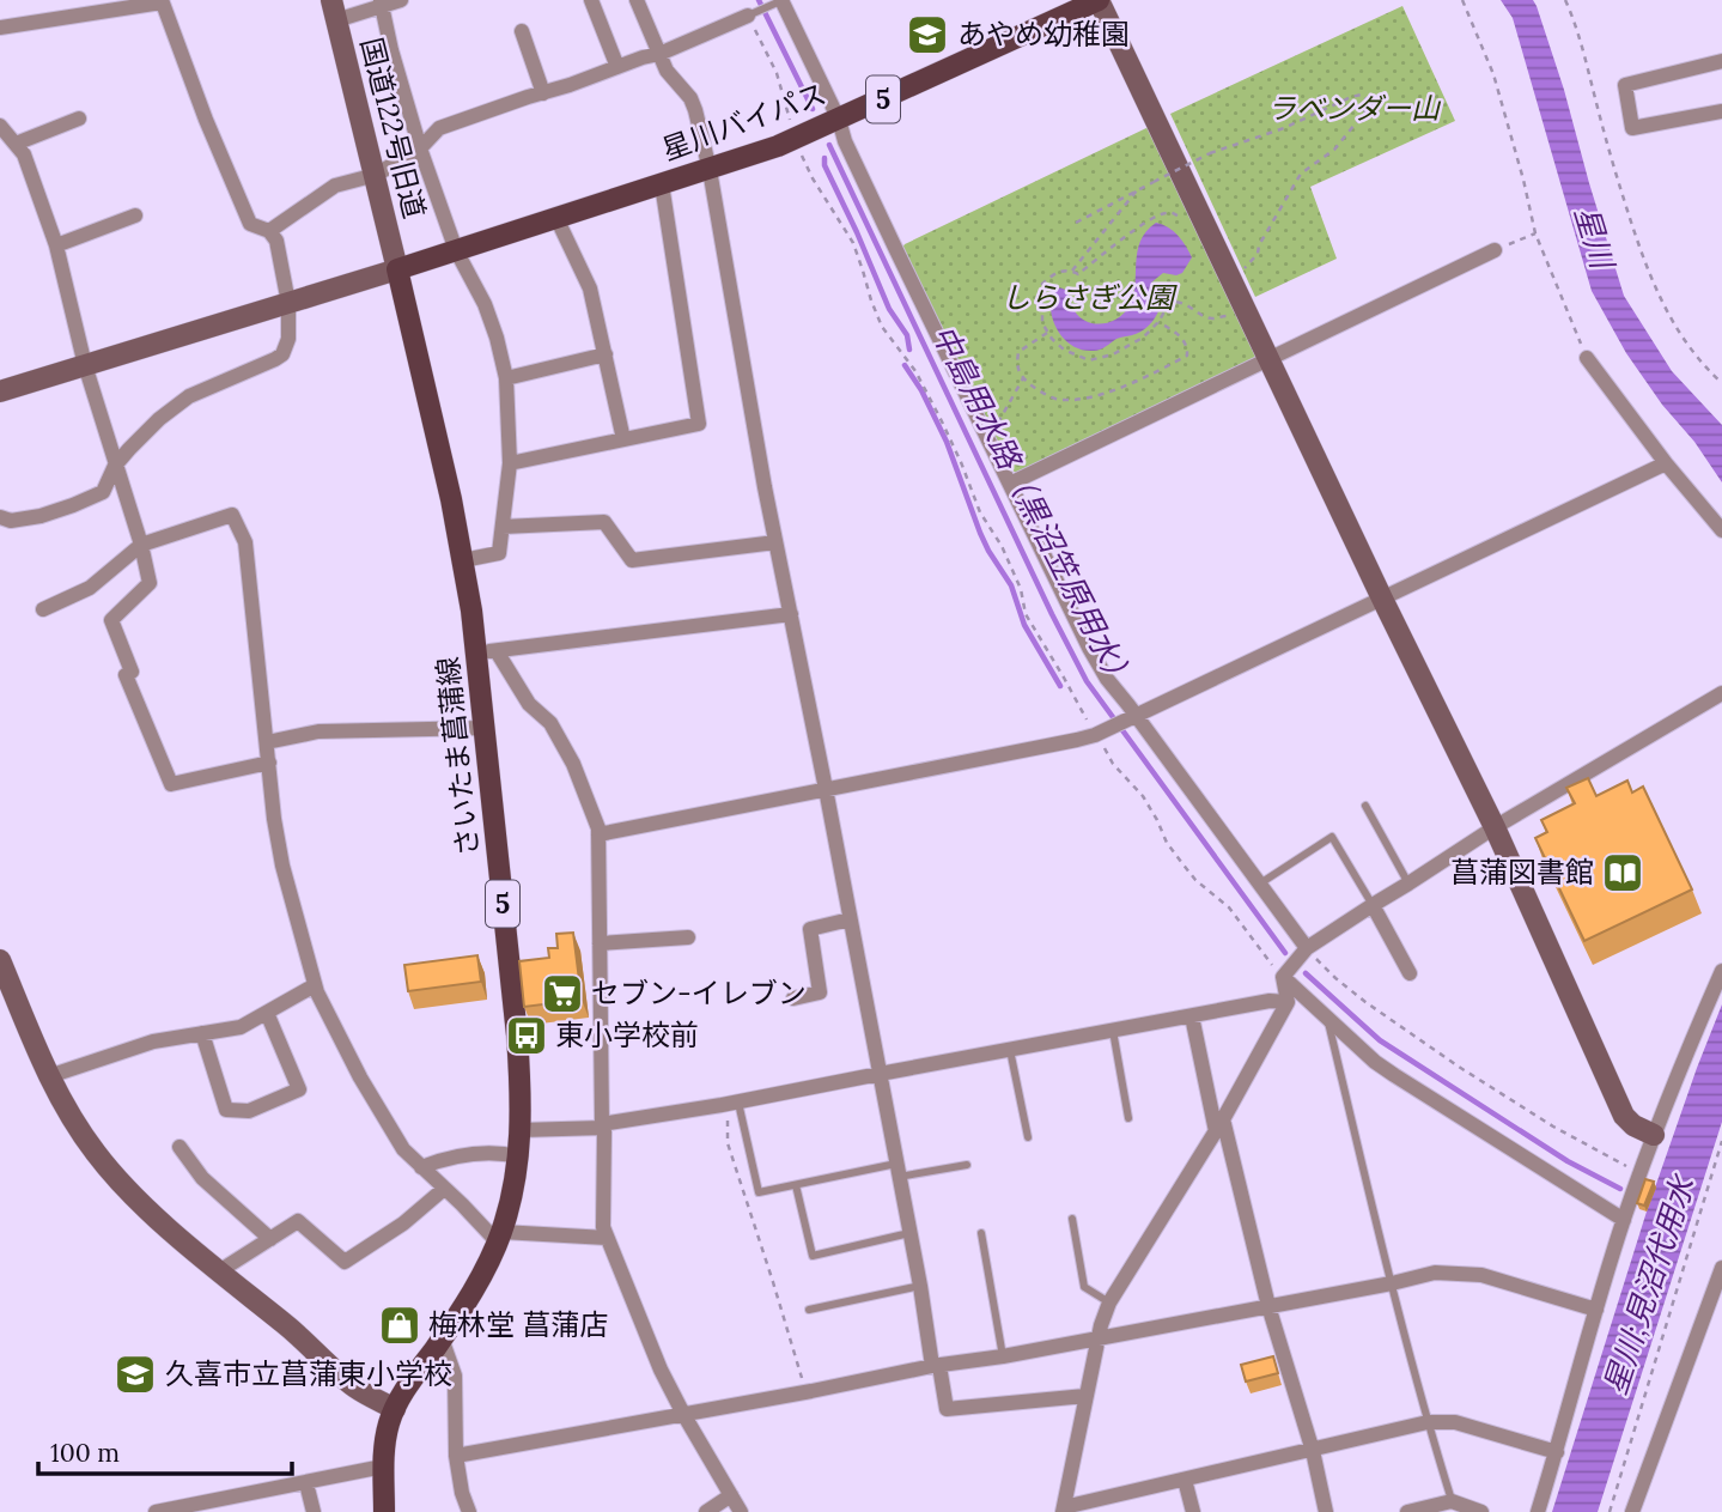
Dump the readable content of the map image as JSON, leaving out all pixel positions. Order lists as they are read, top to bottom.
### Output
{
  "streets": {
    "main road": ["5", "星川バイパス", "さいたま菖蒲線"],
    "street": ["国道122号旧道"]
  },
  "crossings": [
    ["星川バイパス", "国道122号旧道"],
    ["星川バイパス", "さいたま菖蒲線"],
    ["国道122号旧道", "さいたま菖蒲線"]
  ],
  "water": ["星川", "中島用水路（黒沼笠原用水）", "星川;見沼代用水"],
  "parks": ["ラベンダー山", "しらさぎ公園"],
  "places": {
    "school or university": ["あやめ幼稚園", "久喜市立菖蒲東小学校"],
    "library": ["菖蒲図書館"],
    "supermarket": ["セブン-イレブン"],
    "bus stop": ["東小学校前"],
    "shop": ["梅林堂 菖蒲店"]
  },
  "scale_bar": "100 m"
}
